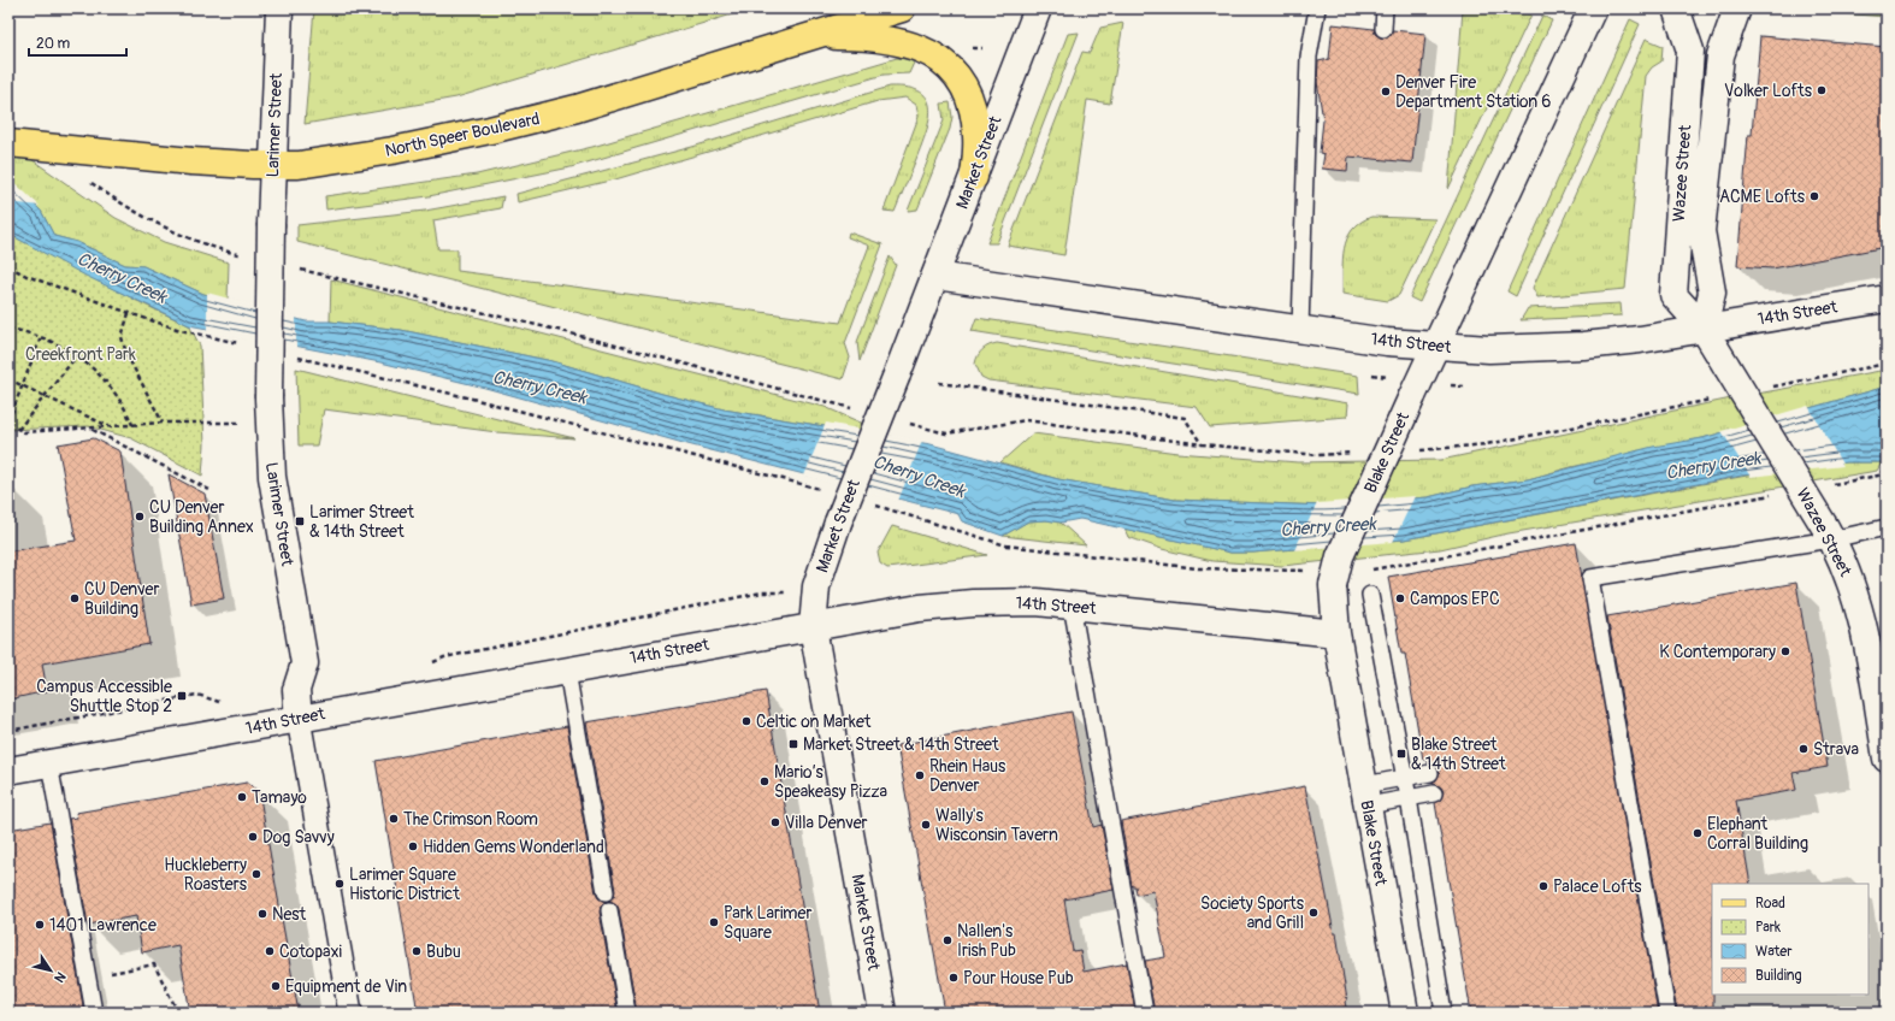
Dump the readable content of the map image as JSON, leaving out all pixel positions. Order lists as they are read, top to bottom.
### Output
{
  "streets": {
    "main road": [
      "Larimer Street",
      "North Speer Boulevard",
      "Market Street",
      "Wazee Street",
      "14th Street",
      "Blake Street"
    ]
  },
  "crossings": [
    ["Larimer Street", "North Speer Boulevard"],
    ["Larimer Street", "14th Street"],
    ["Market Street", "14th Street"],
    ["Wazee Street", "14th Street"],
    ["14th Street", "Blake Street"]
  ],
  "water": ["Cherry Creek"],
  "parks": ["Creekfront Park"],
  "places": {
    "other": [
      "Volker Lofts",
      "Denver Fire Department Station 6",
      "ACME Lofts",
      "CU Denver Building Annex",
      "CU Denver Building",
      "Campos EPC",
      "K Contemporary",
      "Celtic on Market",
      "Strava",
      "Rhein Haus Denver",
      "Mario’s Speakeasy Pizza",
      "Tamayo",
      "The Crimson Room",
      "Villa Denver",
      "Wally's Wisconsin Tavern",
      "Elephant Corral Building",
      "Dog Savvy",
      "Hidden Gems Wonderland",
      "Huckleberry Roasters",
      "Larimer Square Historic District",
      "Palace Lofts",
      "Society Sports and Grill",
      "Nest",
      "Park Larimer Square",
      "1401 Lawrence",
      "Nallen's Irish Pub",
      "Cotopaxi",
      "Bubu",
      "Pour House Pub",
      "Equipment de Vin"
    ],
    "transit": [
      "Larimer Street & 14th Street",
      "Campus Accessible Shuttle Stop 2",
      "Market Street & 14th Street",
      "Blake Street & 14th Street"
    ]
  },
  "legend": [
    "Road",
    "Park",
    "Water",
    "Building"
  ],
  "scale_bar": "20 m",
  "north": "bottom right"
}
